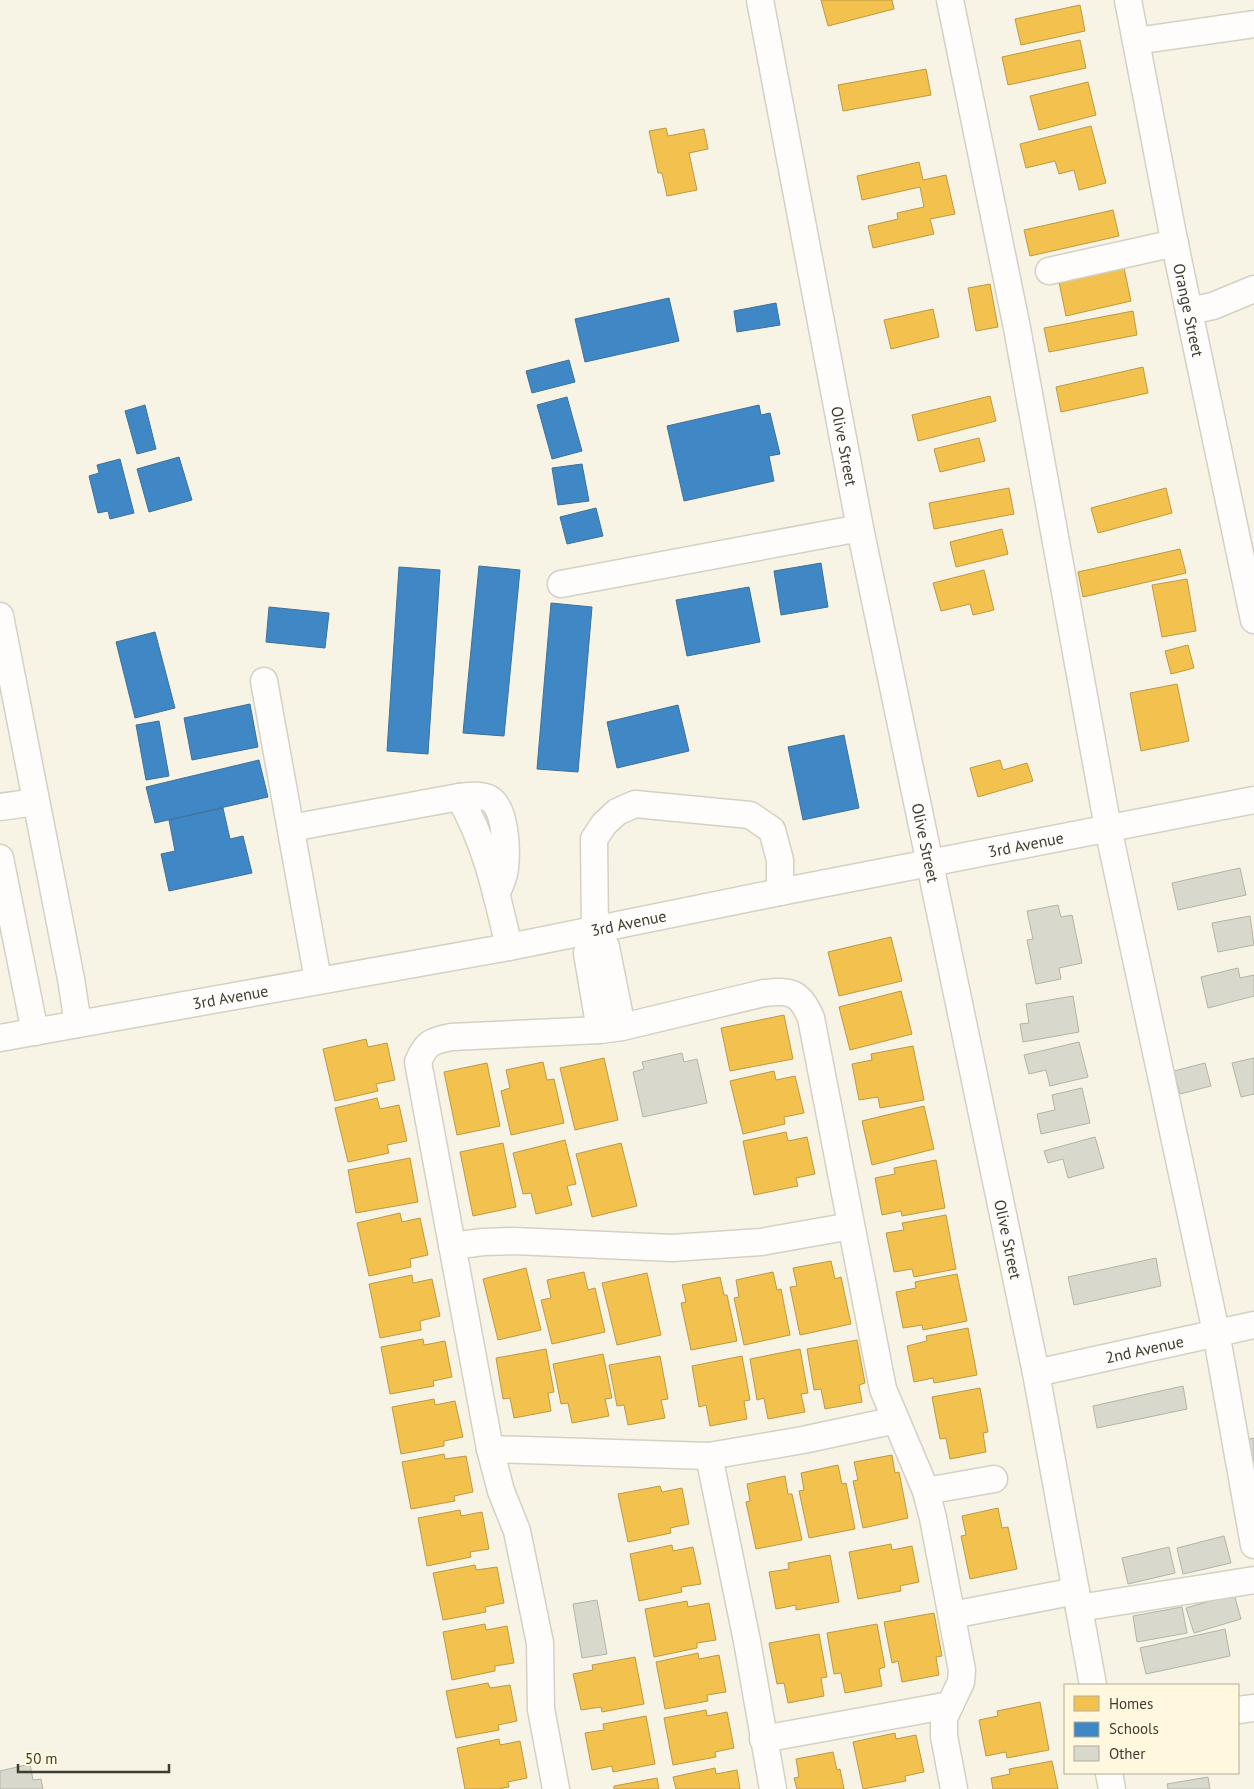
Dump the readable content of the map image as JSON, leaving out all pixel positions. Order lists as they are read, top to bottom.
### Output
{
  "streets": {
    "street": [
      "Orange Street",
      "Olive Street",
      "3rd Avenue",
      "2nd Avenue"
    ]
  },
  "crossings": [
    ["Olive Street", "3rd Avenue"],
    ["Olive Street", "2nd Avenue"]
  ],
  "legend": ["Homes", "Schools", "Other"],
  "scale_bar": "50 m"
}
